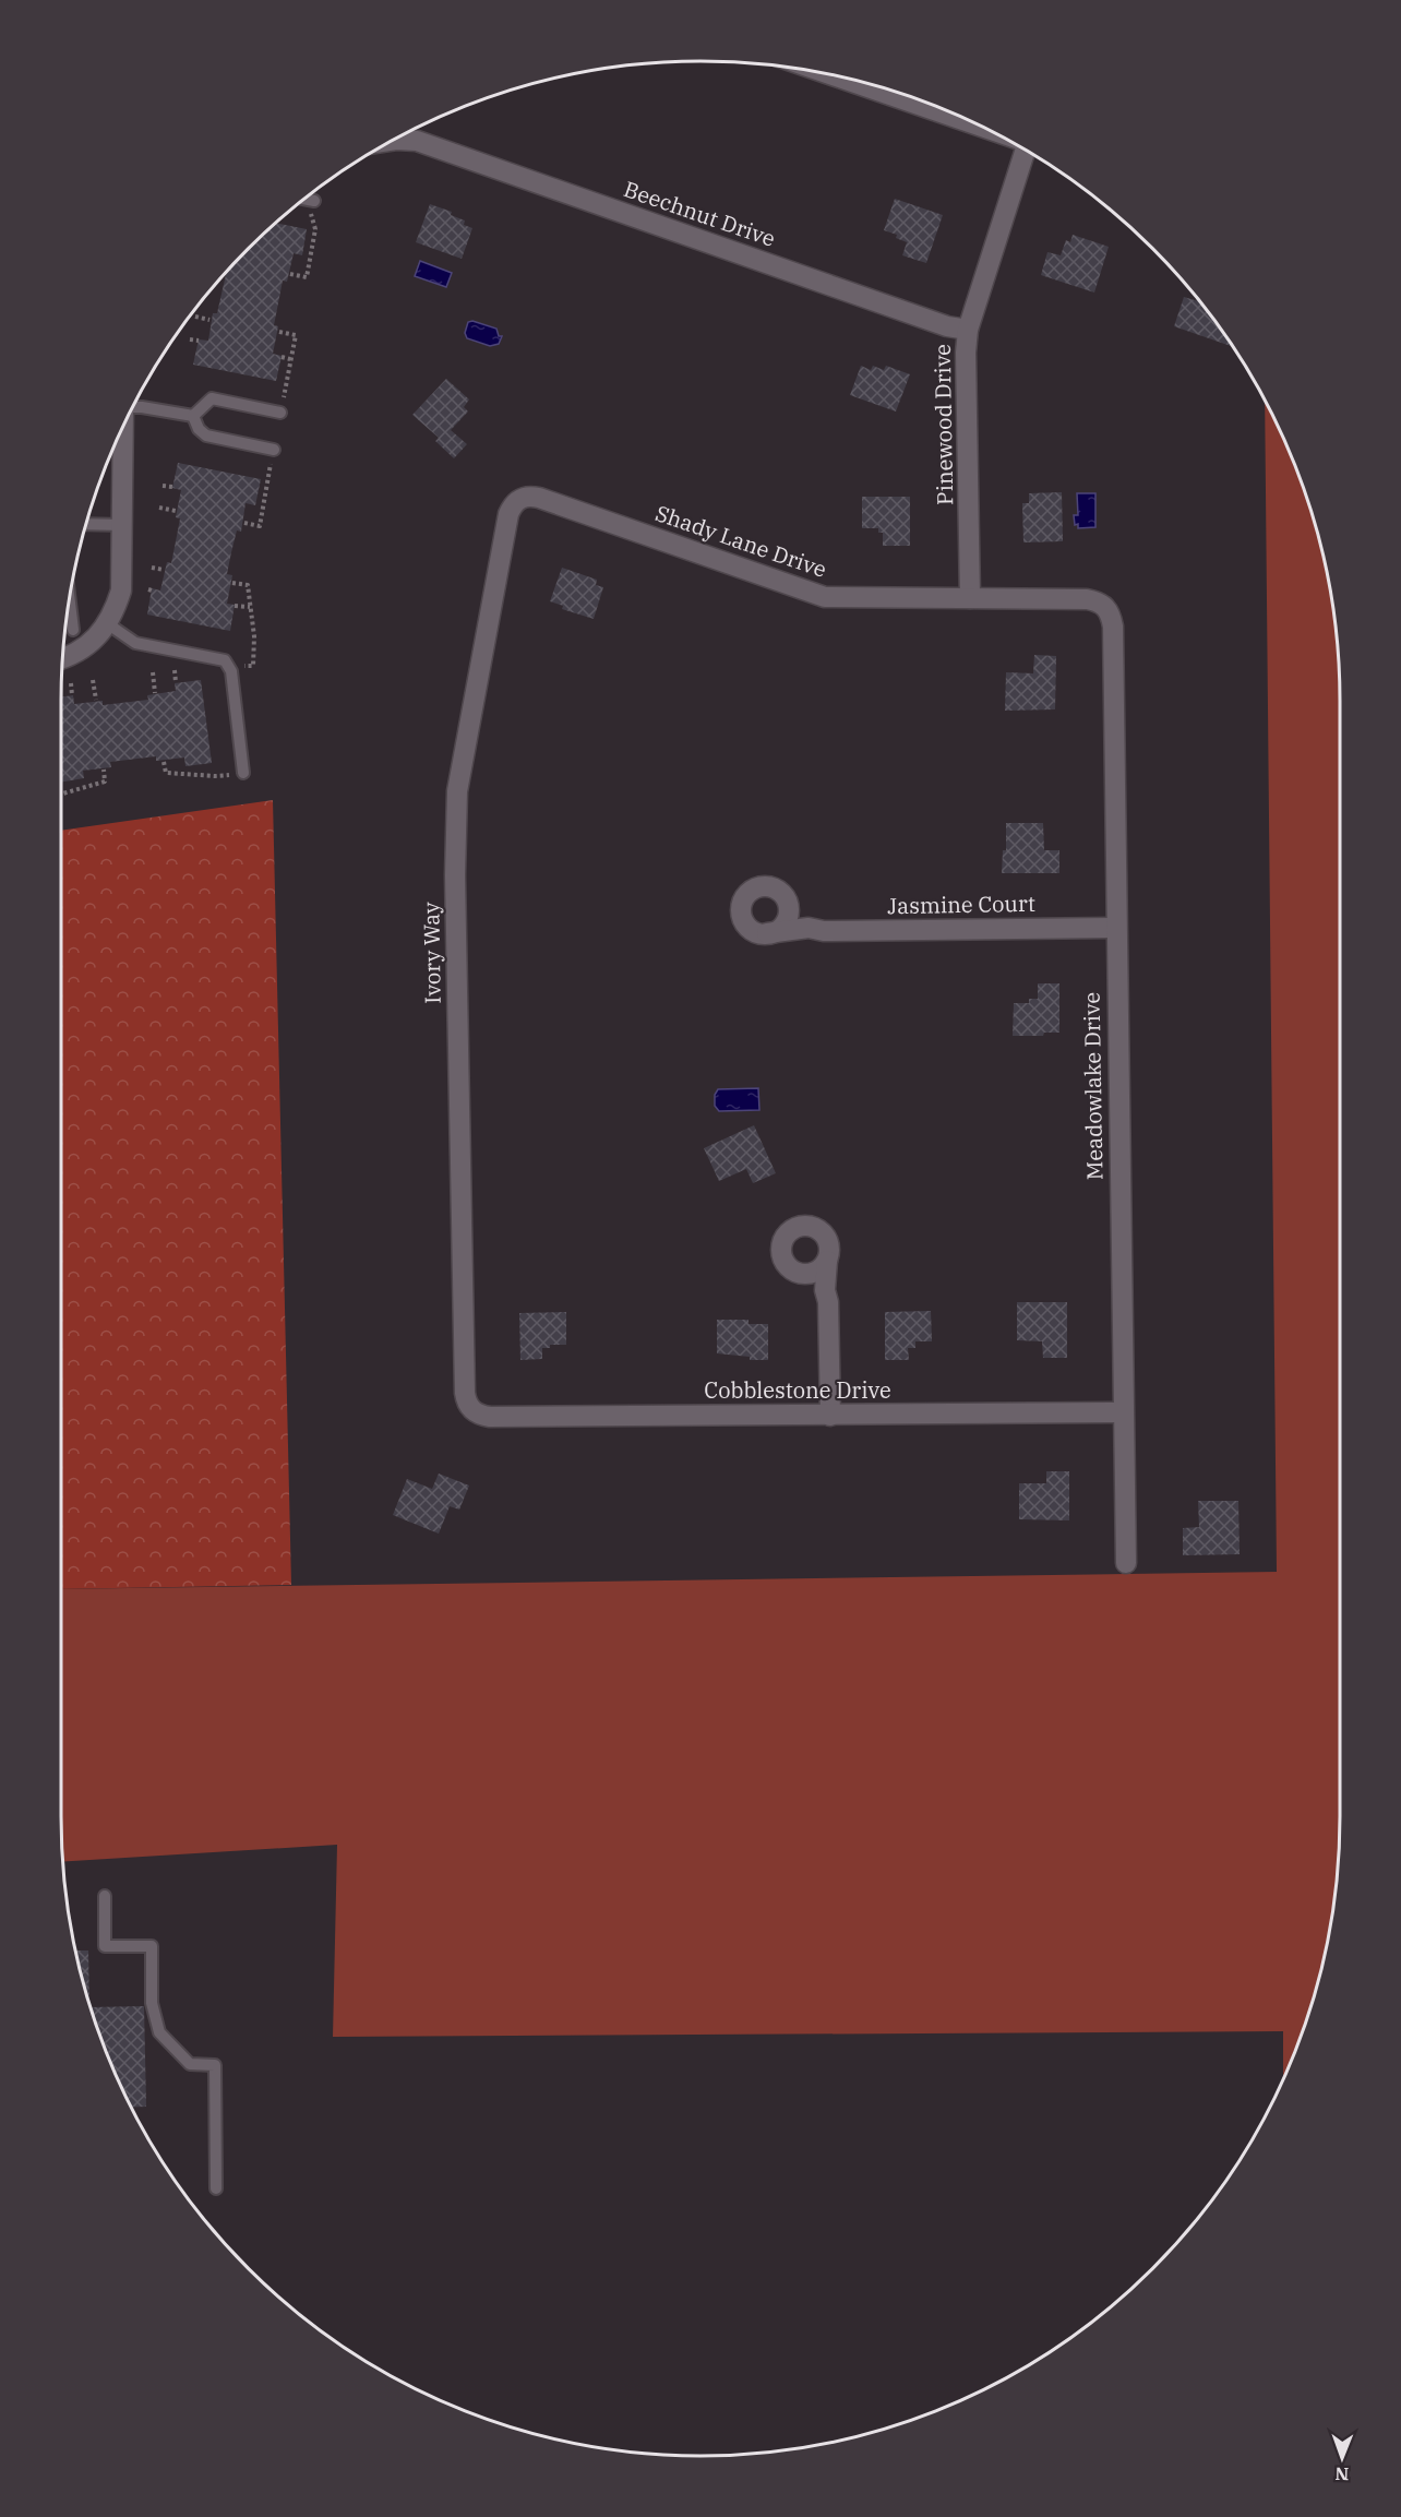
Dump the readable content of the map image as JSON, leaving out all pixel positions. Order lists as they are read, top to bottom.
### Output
{
  "streets": {
    "street": [
      "Beechnut Drive",
      "Pinewood Drive",
      "Shady Lane Drive",
      "Jasmine Court",
      "Ivory Way",
      "Meadowlake Drive",
      "Cobblestone Drive"
    ]
  },
  "crossings": [
    ["Beechnut Drive", "Pinewood Drive"],
    ["Pinewood Drive", "Shady Lane Drive"],
    ["Shady Lane Drive", "Ivory Way"],
    ["Shady Lane Drive", "Meadowlake Drive"],
    ["Jasmine Court", "Meadowlake Drive"],
    ["Ivory Way", "Cobblestone Drive"],
    ["Meadowlake Drive", "Cobblestone Drive"]
  ],
  "north": "bottom"
}
